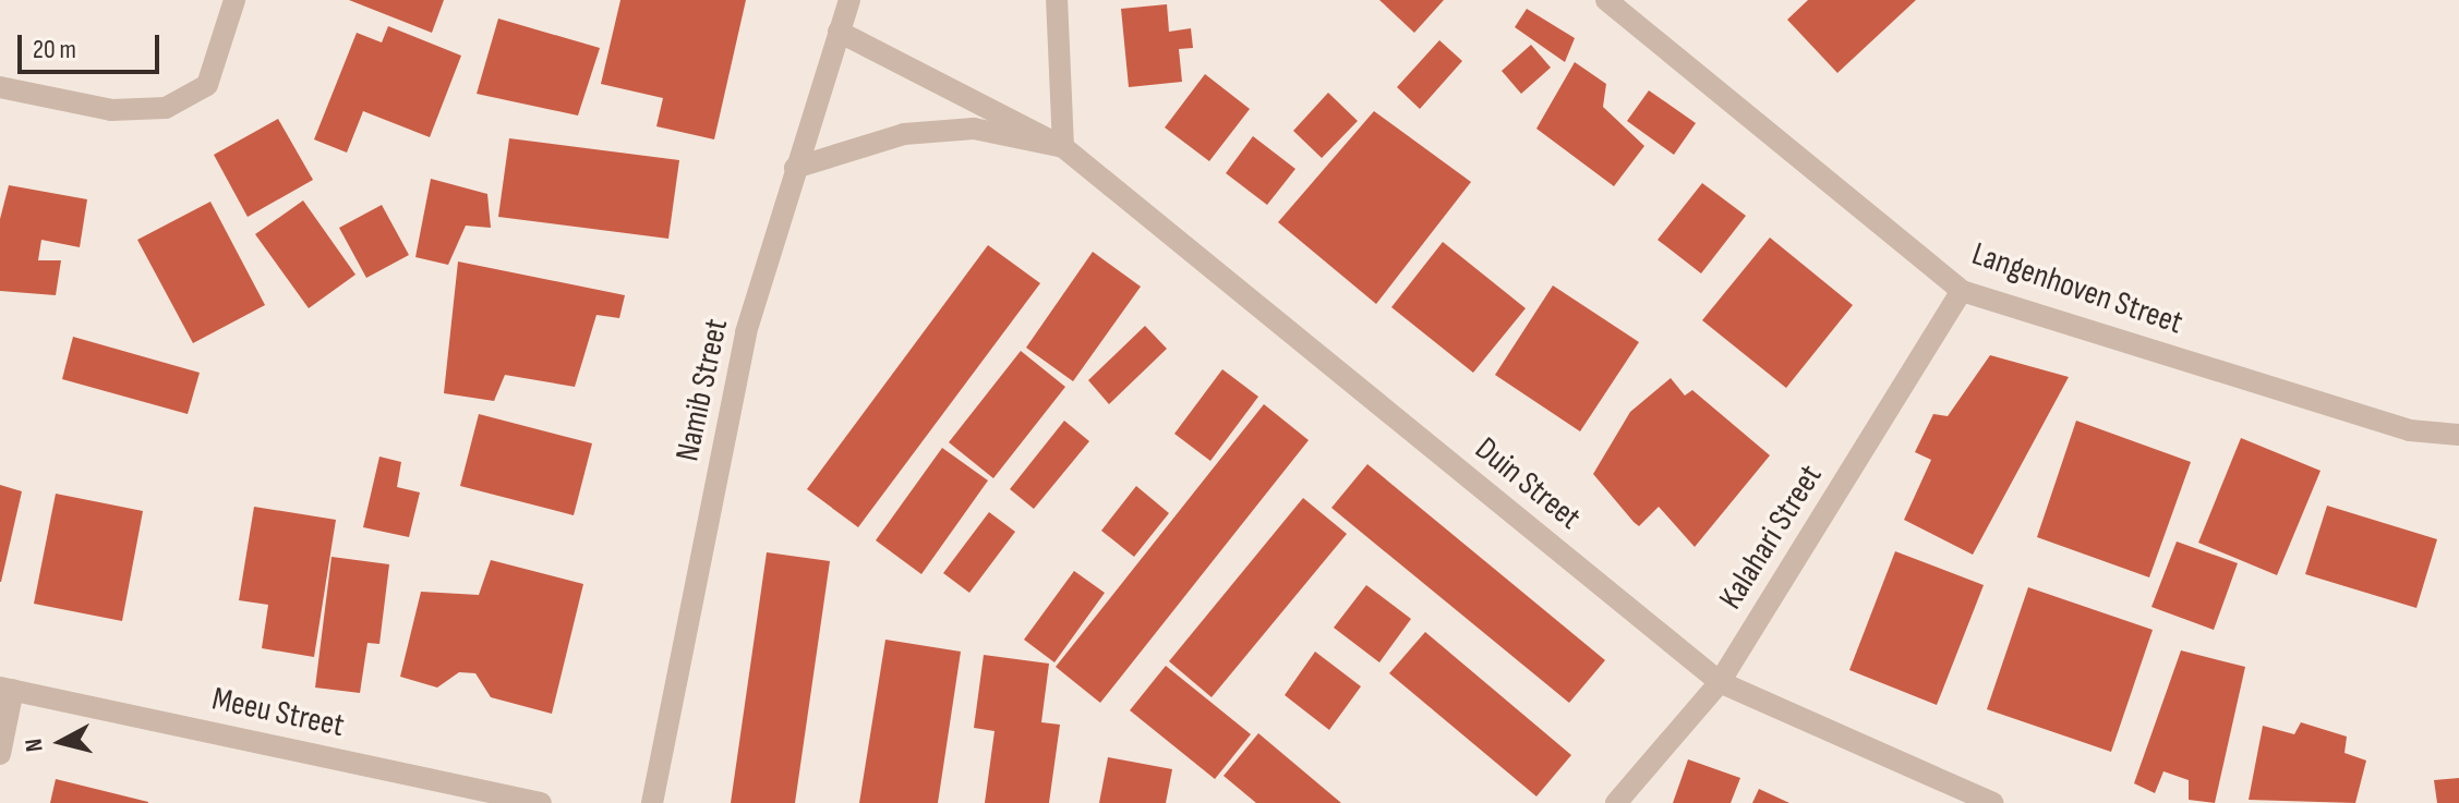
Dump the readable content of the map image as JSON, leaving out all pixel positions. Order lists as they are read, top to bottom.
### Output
{
  "streets": {
    "street": [
      "Langenhoven Street",
      "Namib Street",
      "Duin Street",
      "Kalahari Street",
      "Meeu Street"
    ]
  },
  "crossings": [
    ["Langenhoven Street", "Kalahari Street"],
    ["Namib Street", "Duin Street"],
    ["Duin Street", "Kalahari Street"]
  ],
  "scale_bar": "20 m",
  "north": "left"
}
